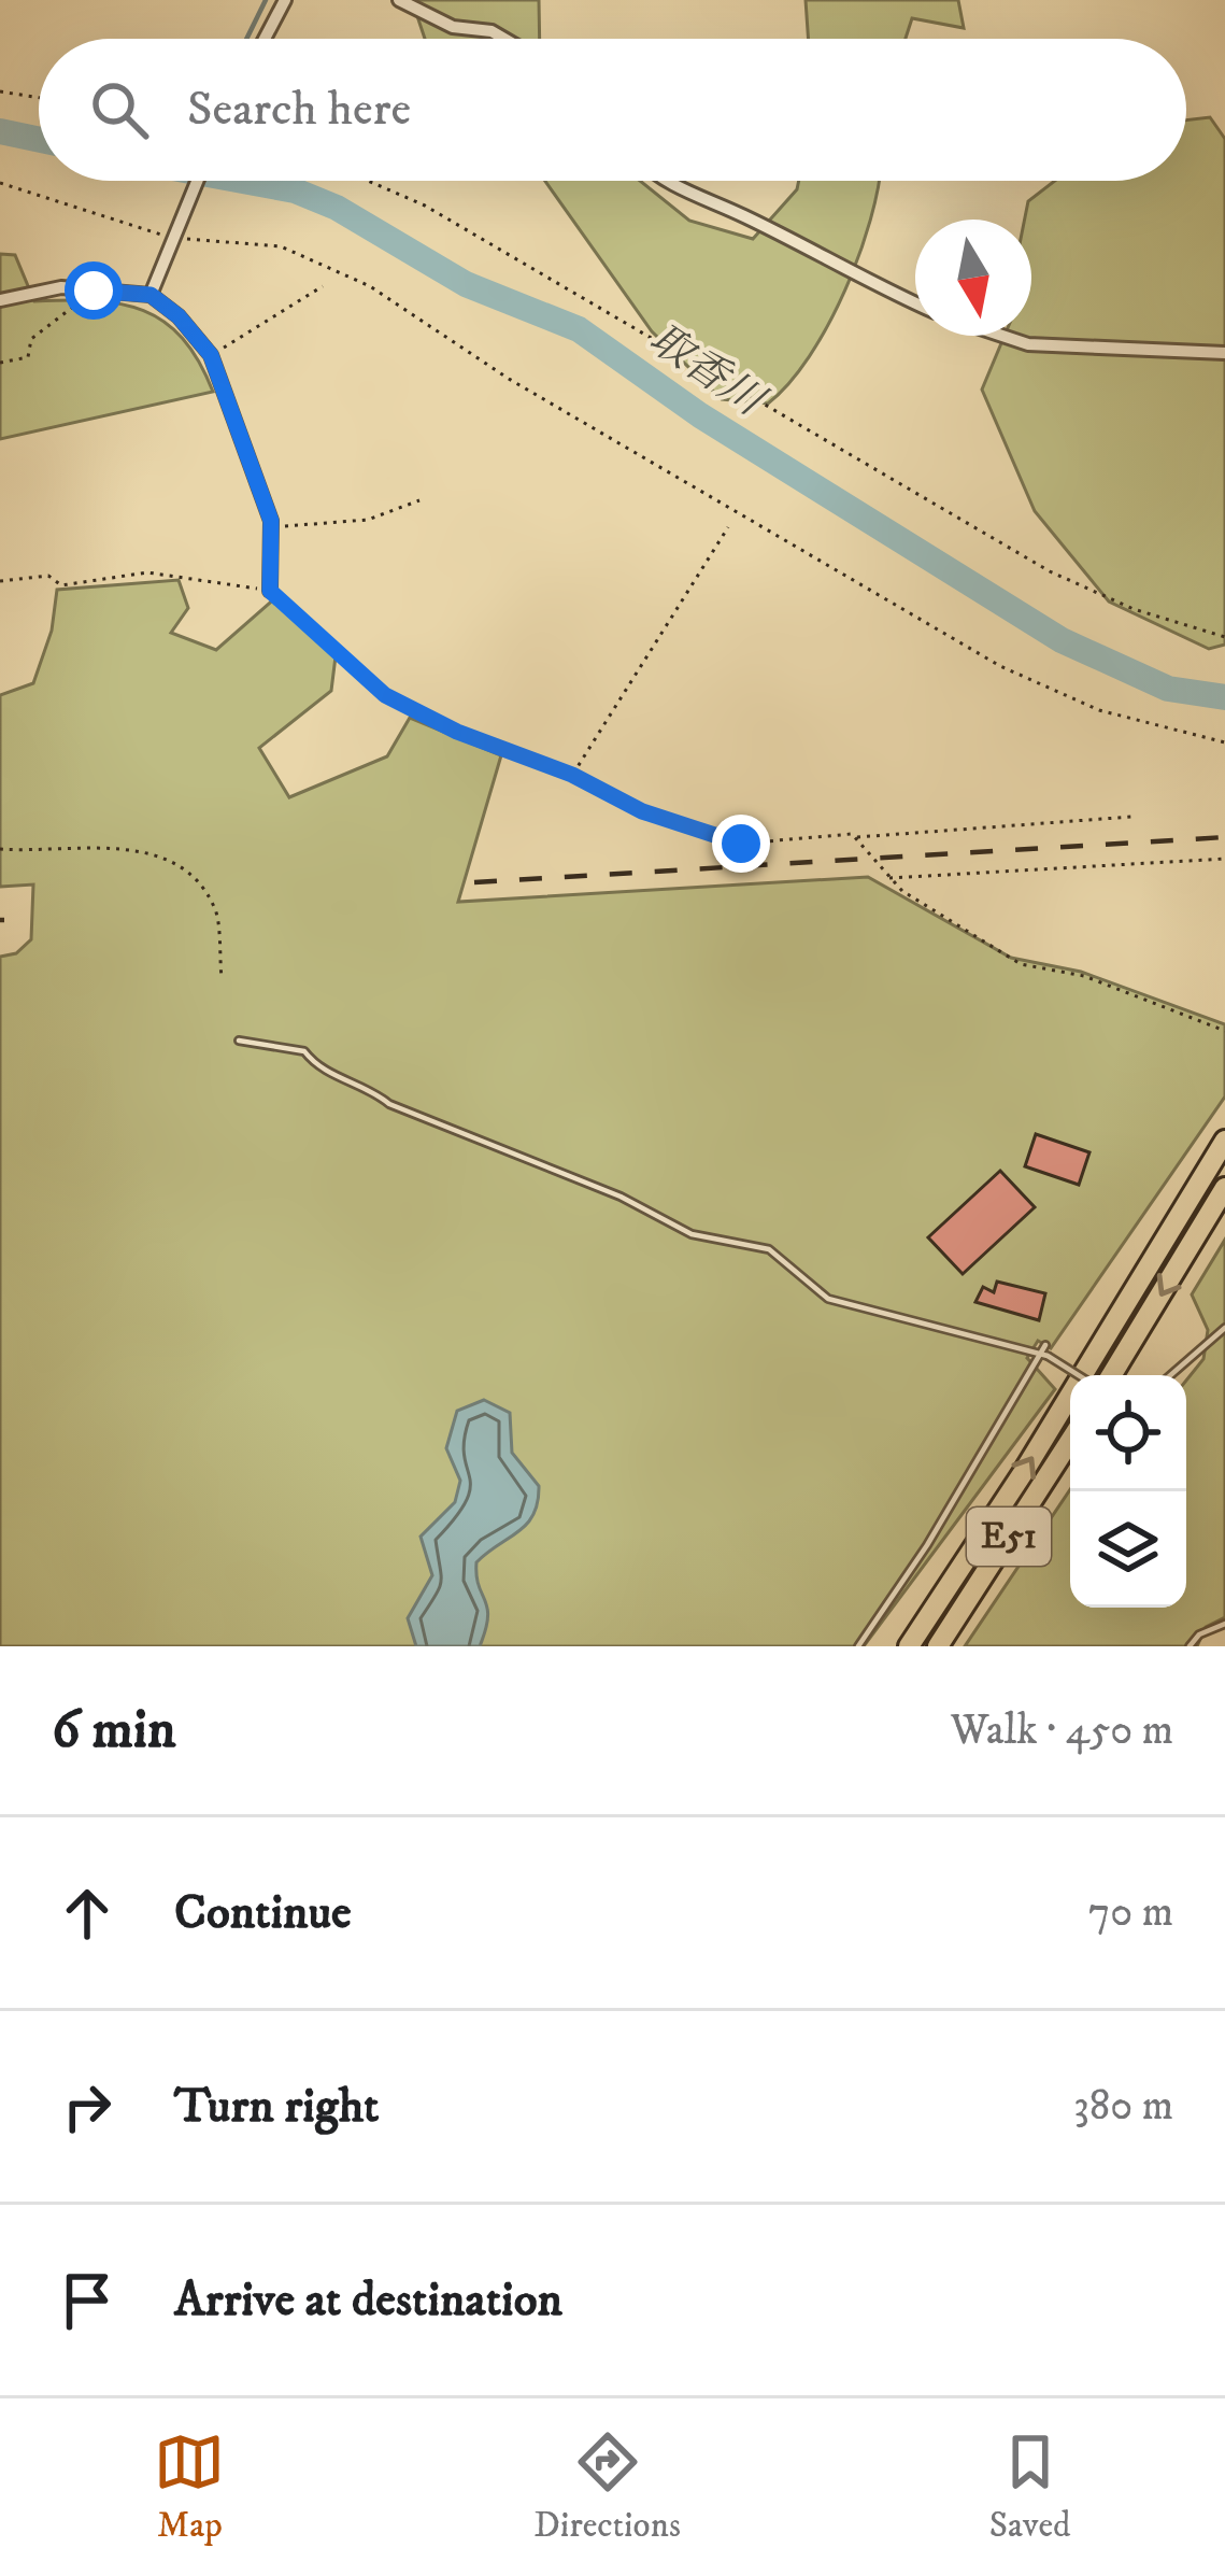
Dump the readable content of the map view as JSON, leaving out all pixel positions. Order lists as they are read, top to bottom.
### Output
{
  "streets": {
    "highway": ["E51"]
  },
  "water": ["取香川"],
  "north": "bottom",
  "page": {
    "search": "Search here",
    "heading": ["6 min", "Walk · 450 m"],
    "list": [
      ["Continue", "70 m"],
      ["Turn right", "380 m"],
      "Arrive at destination"
    ],
    "nav": ["Map", "Directions", "Saved"]
  }
}
